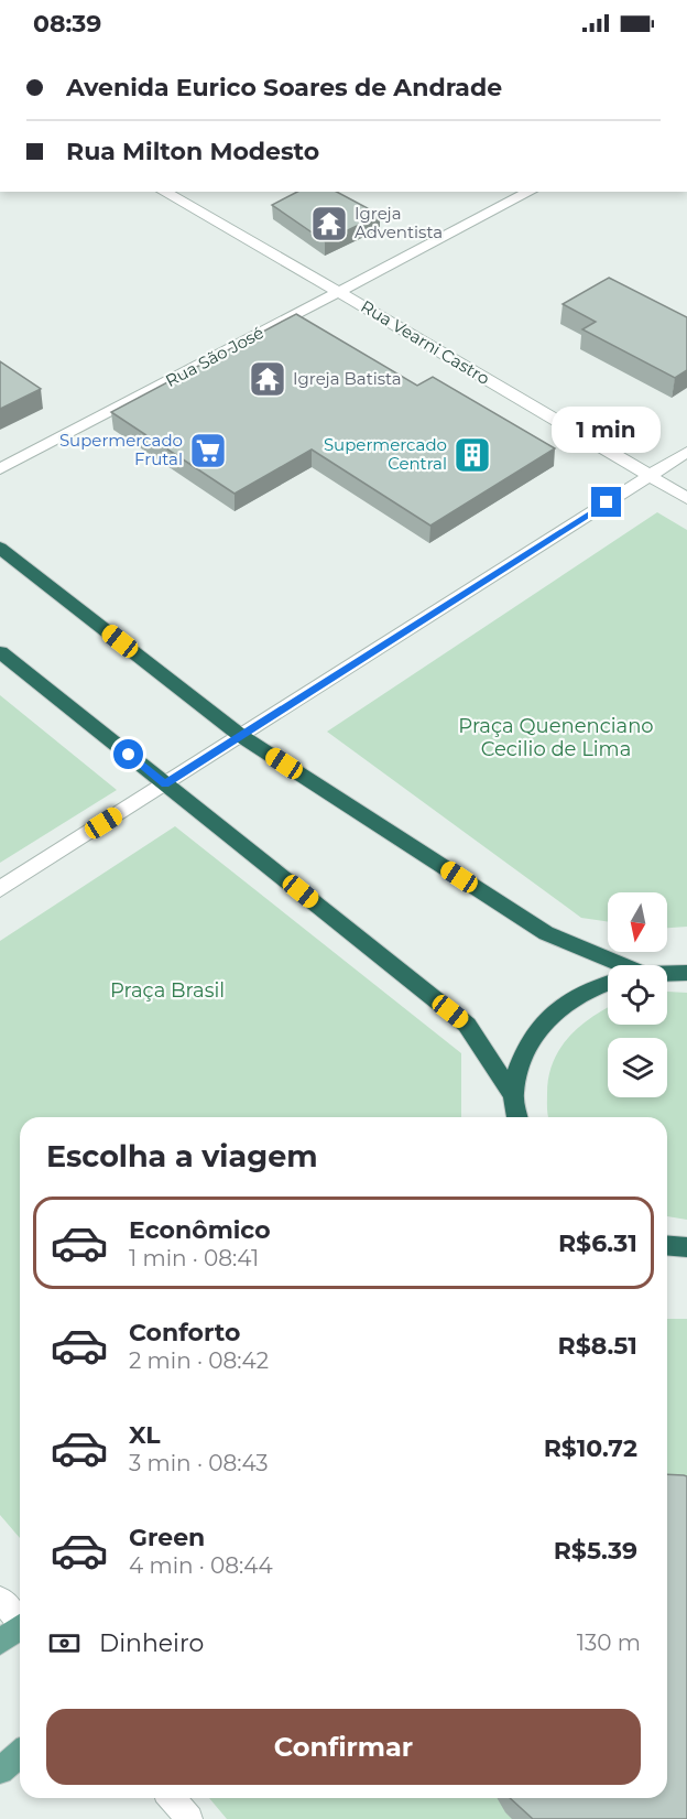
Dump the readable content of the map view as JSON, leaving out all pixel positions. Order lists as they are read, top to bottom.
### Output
{
  "streets": {
    "street": ["Rua Vearni Castro", "Rua São José"]
  },
  "crossings": [
    ["Rua Vearni Castro", "Rua São José"]
  ],
  "parks": ["Praça Quenenciano Cecilio de Lima", "Praça Brasil"],
  "places": {
    "temple": ["Igreja Adventista", "Igreja Batista"],
    "supermarket": ["Supermercado Frutal"],
    "building": ["Supermercado Central"]
  },
  "north": "bottom",
  "page": {
    "status": "08:39",
    "banner": ["Avenida Eurico Soares de Andrade", "Rua Milton Modesto"],
    "bubble": "1 min",
    "heading": "Escolha a viagem",
    "list": [
      {
        "name": "Econômico",
        "note": "1 min · 08:41",
        "value": "R$6.31"
      },
      {
        "name": "Conforto",
        "note": "2 min · 08:42",
        "value": "R$8.51"
      },
      {
        "name": "XL",
        "note": "3 min · 08:43",
        "value": "R$10.72"
      },
      {
        "name": "Green",
        "note": "4 min · 08:44",
        "value": "R$5.39"
      }
    ],
    "pay": ["Dinheiro", "130 m"],
    "buttons": "Confirmar"
  }
}
